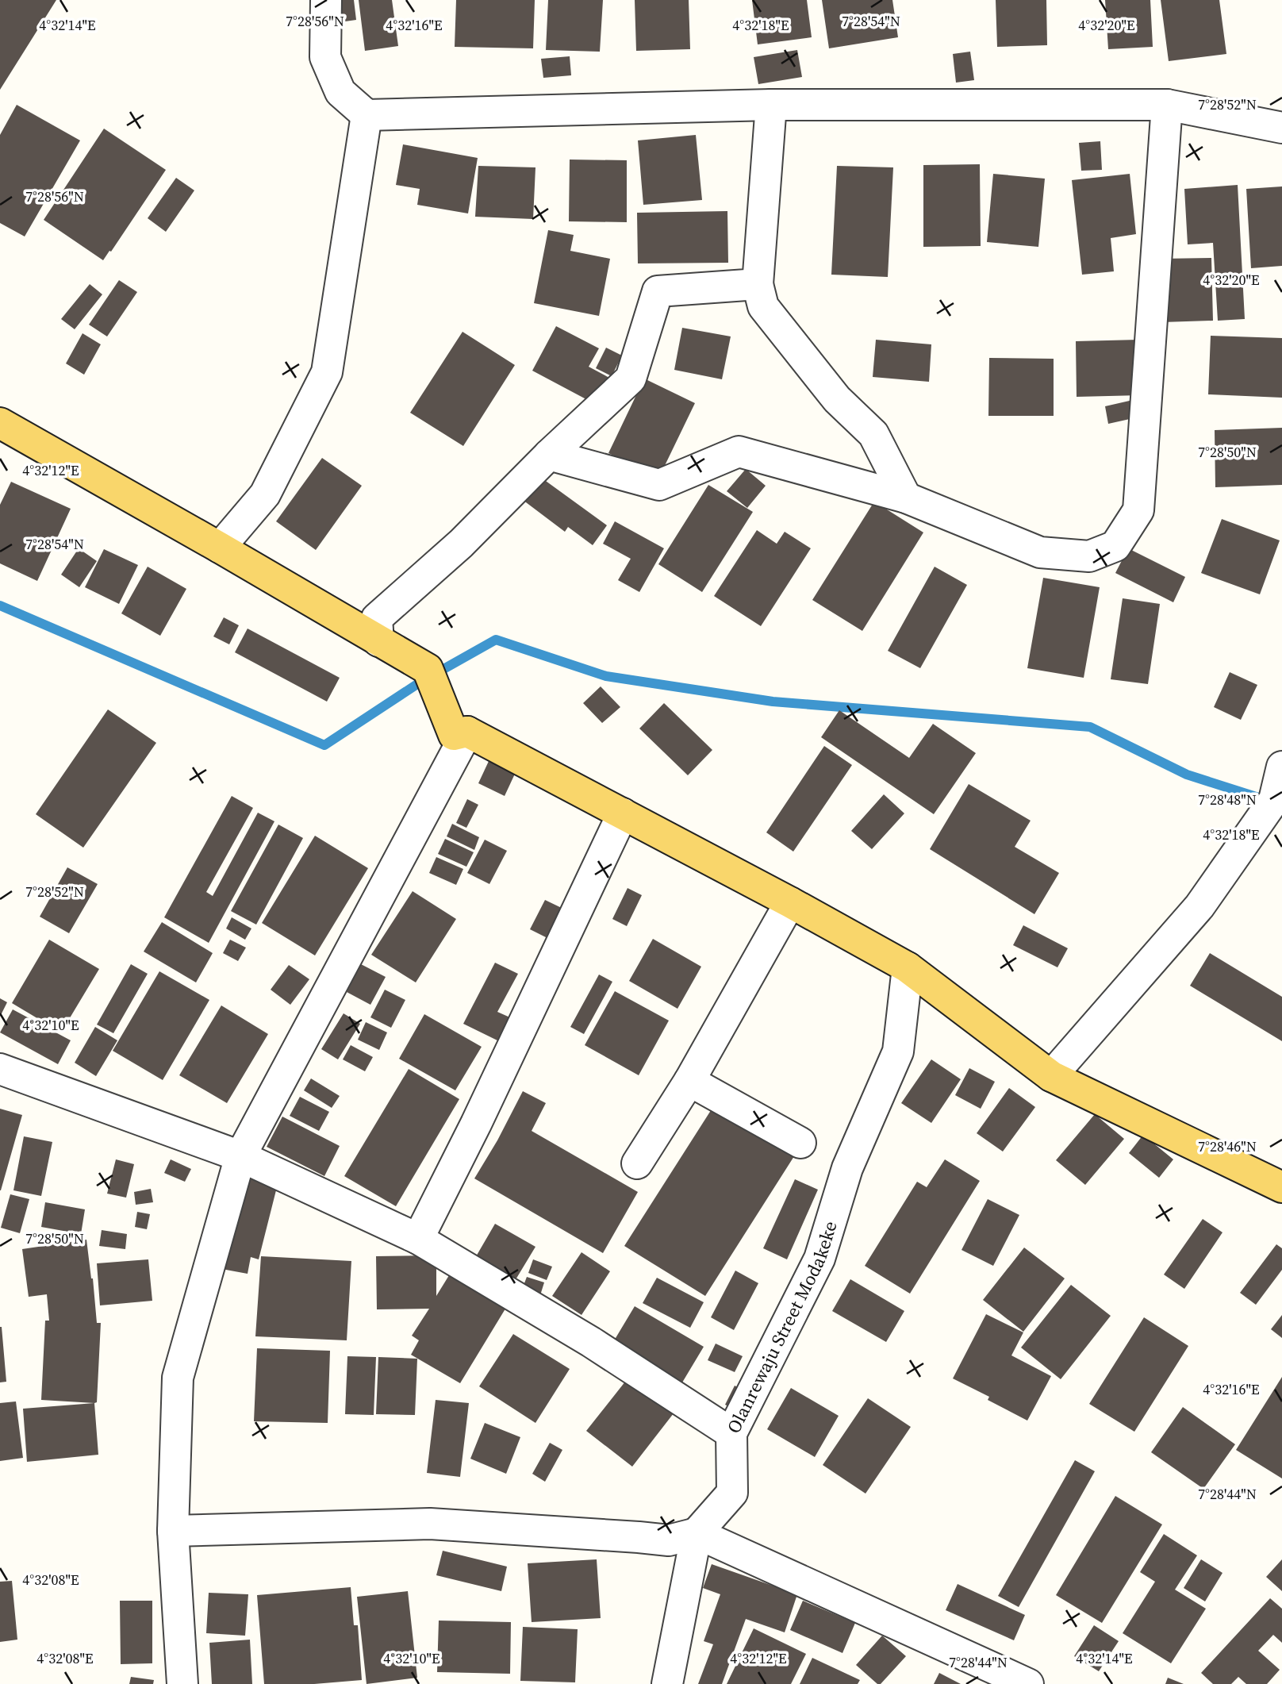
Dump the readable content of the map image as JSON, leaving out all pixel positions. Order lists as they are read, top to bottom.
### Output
{
  "streets": {
    "street": ["Olanrewaju Street Modakeke"]
  },
  "coordinates": [
    "7°28'56\"N",
    "7°28'54\"N",
    "4°32'14\"E",
    "4°32'16\"E",
    "4°32'18\"E",
    "4°32'20\"E",
    "7°28'52\"N",
    "7°28'50\"N",
    "4°32'12\"E",
    "7°28'48\"N",
    "4°32'10\"E",
    "7°28'46\"N",
    "7°28'44\"N",
    "4°32'08\"E"
  ]
}
